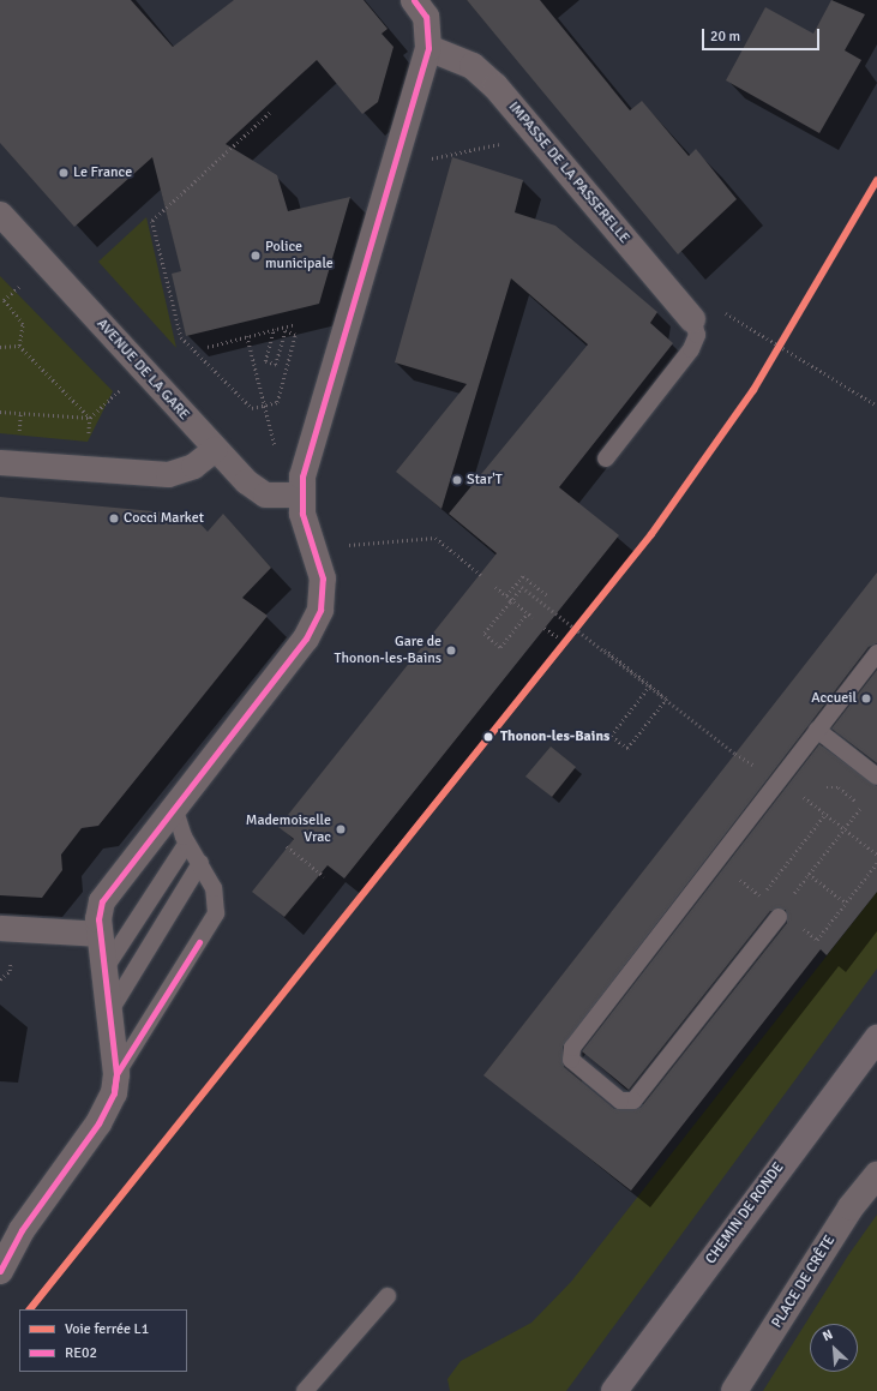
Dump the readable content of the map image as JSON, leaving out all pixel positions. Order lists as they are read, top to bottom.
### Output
{
  "streets": {
    "main road": ["CHEMIN DE RONDE"],
    "street": ["IMPASSE DE LA PASSERELLE", "AVENUE DE LA GARE", "PLACE DE CRÊTE"]
  },
  "places": [
    "Le France",
    "Police municipale",
    "Star'T",
    "Cocci Market",
    "Gare de Thonon-les-Bains",
    "Accueil",
    "Thonon-les-Bains",
    "Mademoiselle Vrac"
  ],
  "lines": ["transit line RE02", "rail line L1"],
  "legend": ["Voie ferrée L1", "RE02"],
  "scale_bar": "20 m",
  "north": "top left"
}
